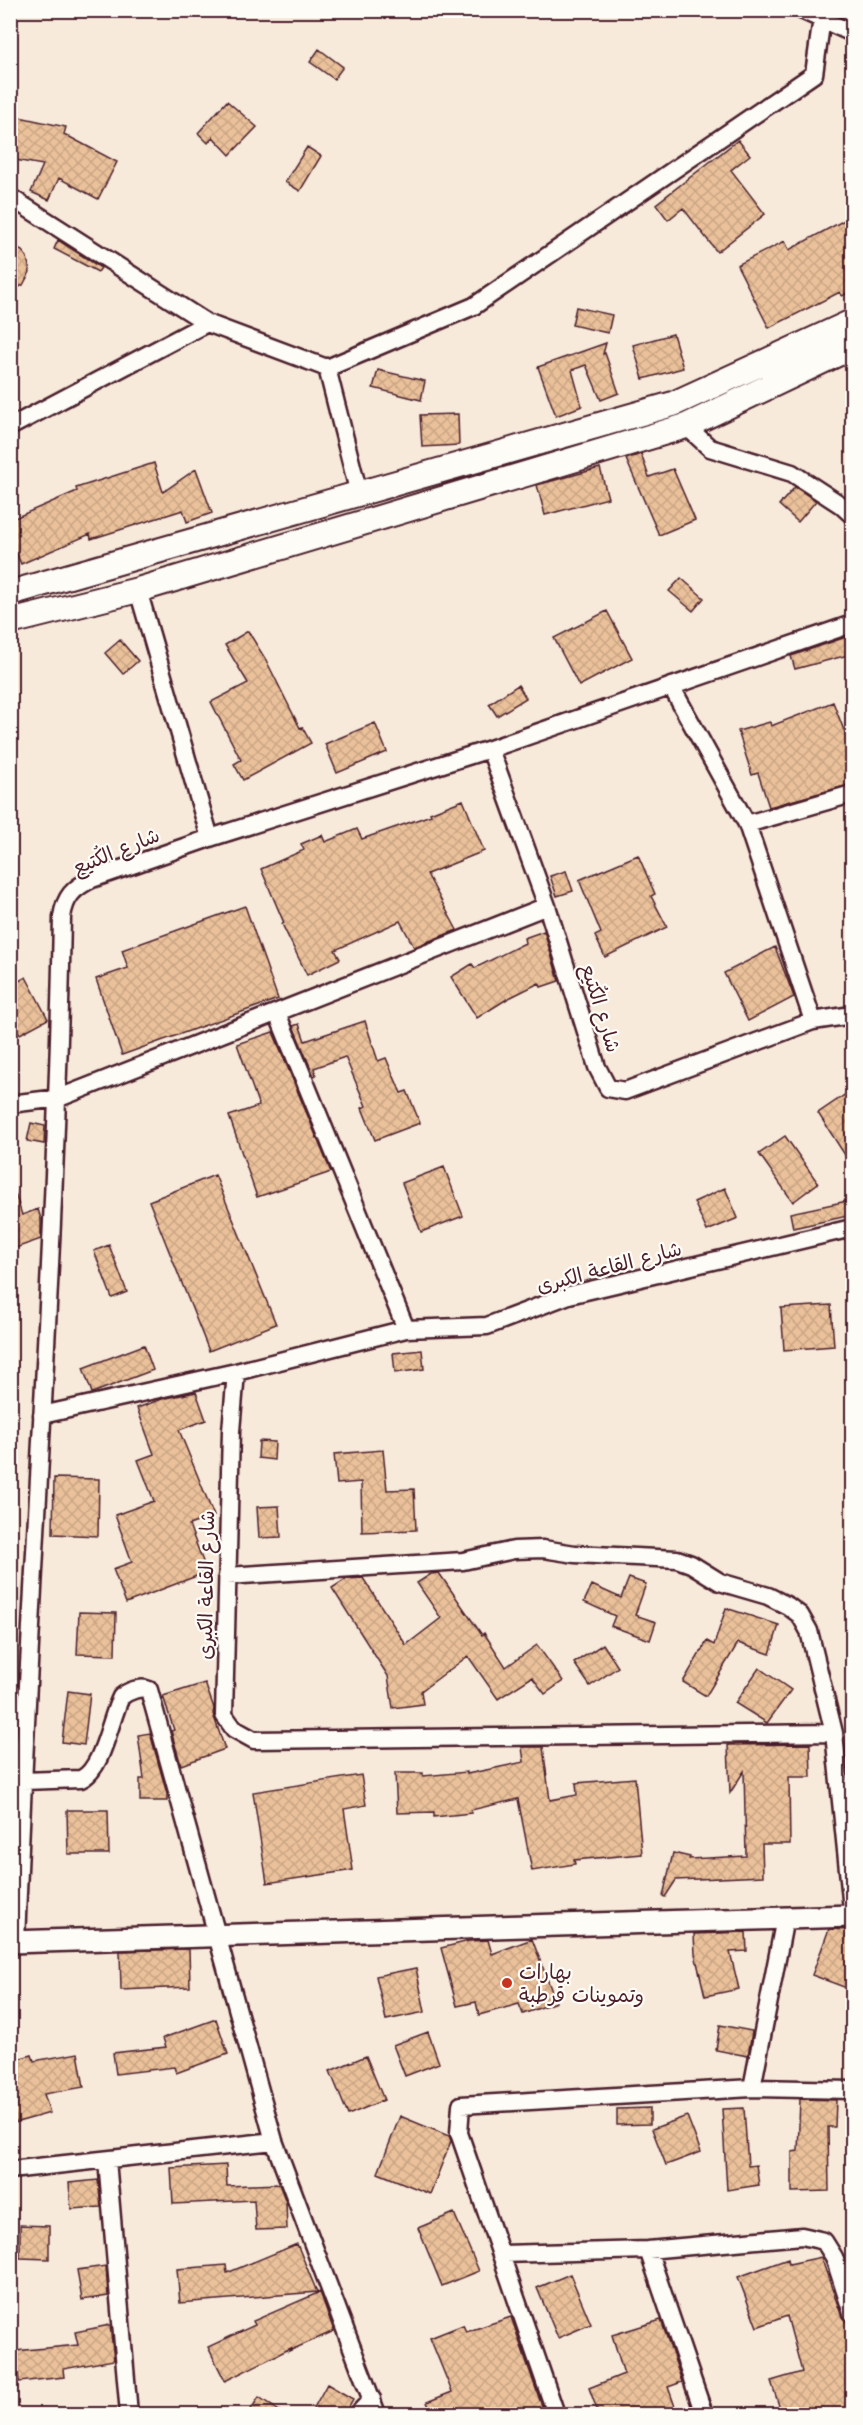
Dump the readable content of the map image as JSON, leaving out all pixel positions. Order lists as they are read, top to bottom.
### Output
{
  "streets": {
    "street": ["شارع الكُتيع", "شارع القاعة الكبرى"]
  },
  "crossings": [
    ["شارع الكُتيع", "شارع القاعة الكبرى"]
  ],
  "places": ["بهارات وتموينات قرطبة"]
}
